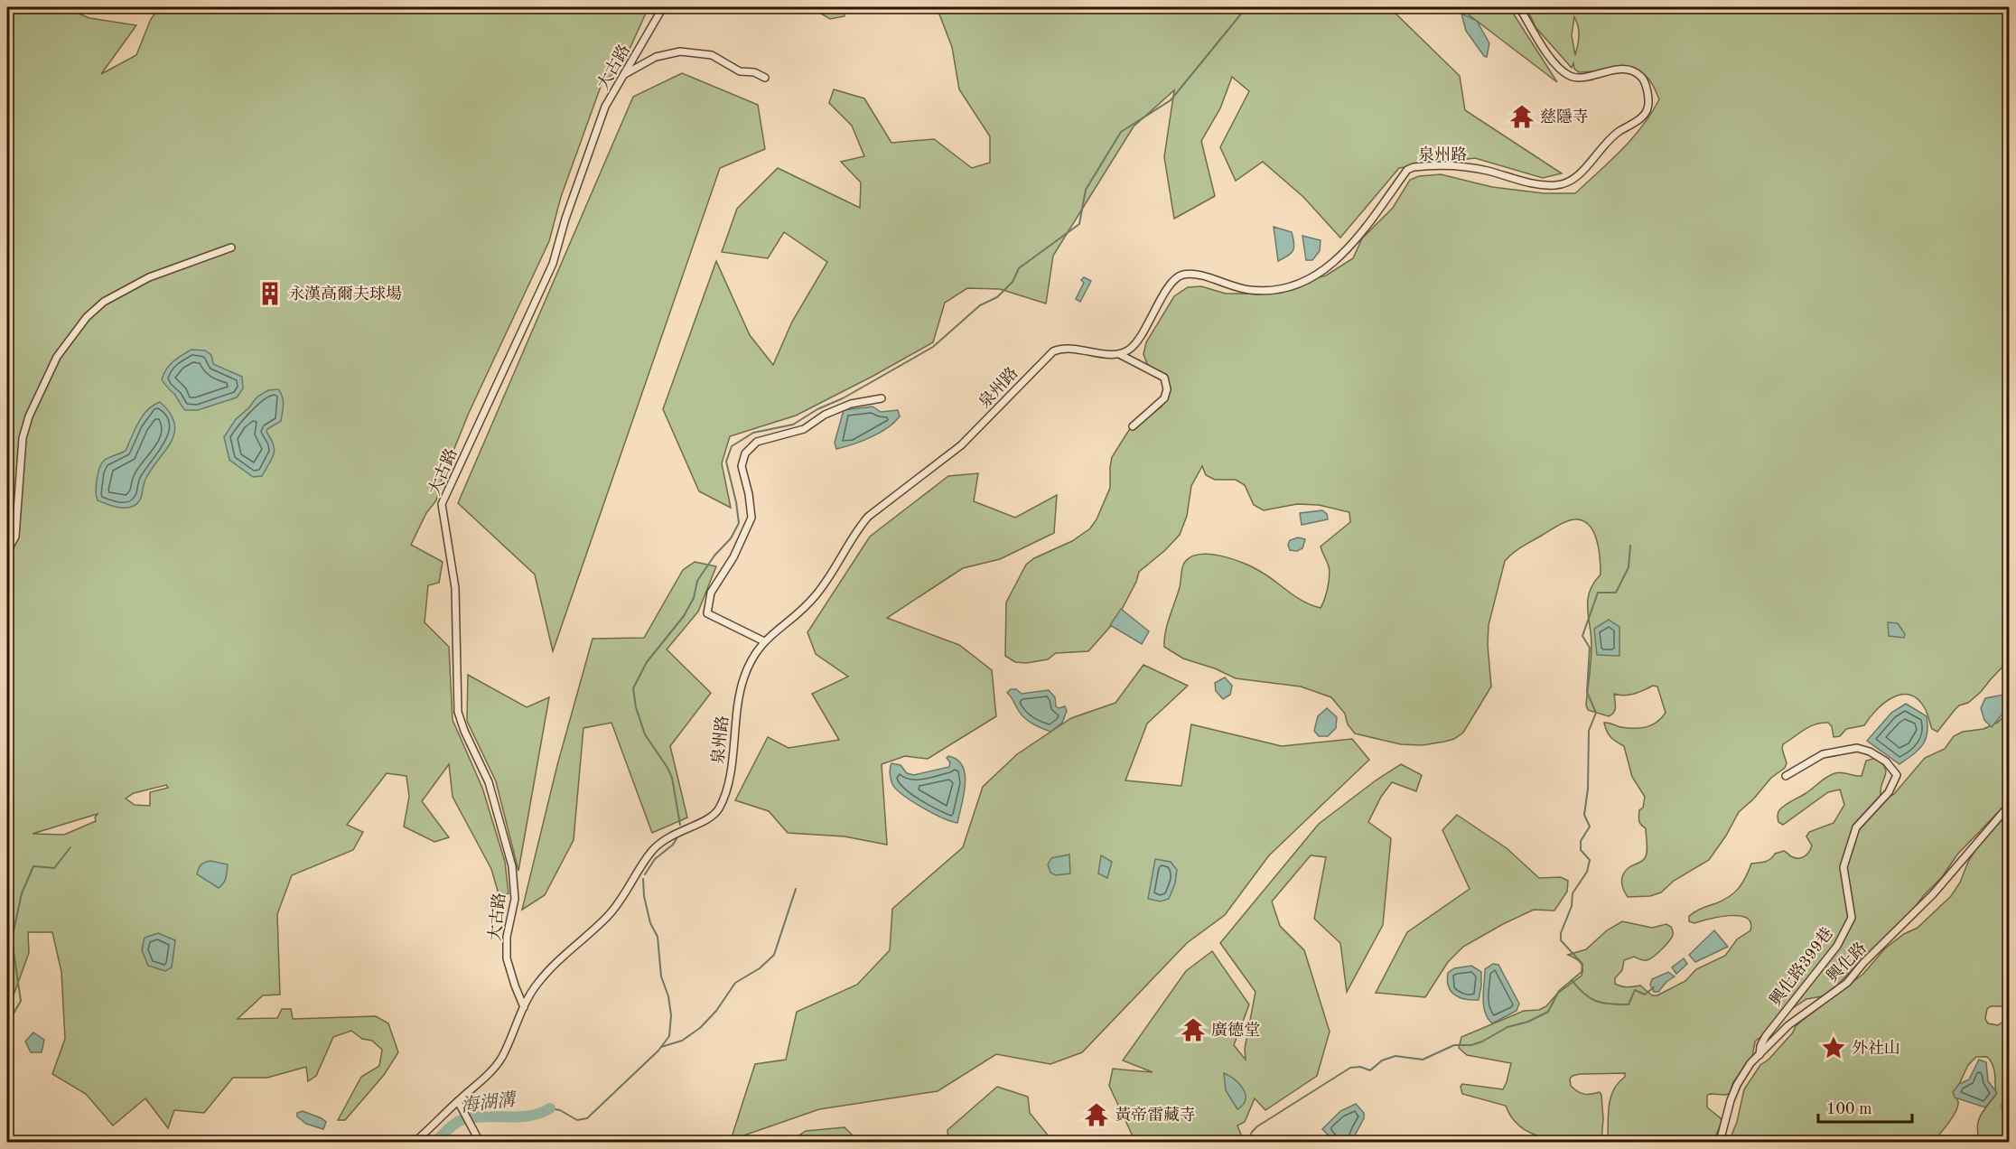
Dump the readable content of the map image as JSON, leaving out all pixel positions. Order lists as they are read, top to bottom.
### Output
{
  "streets": {
    "street": [
      "大古路",
      "泉州路",
      "興化路",
      "興化路399巷"
    ]
  },
  "crossings": [
    ["大古路", "泉州路"],
    ["興化路", "興化路399巷"]
  ],
  "water": ["海湖溝"],
  "places": {
    "temple": ["慈隱寺", "廣德堂", "黃帝雷藏寺"],
    "building": ["永漢高爾夫球場"],
    "place": ["外社山"]
  },
  "scale_bar": "100 m"
}
